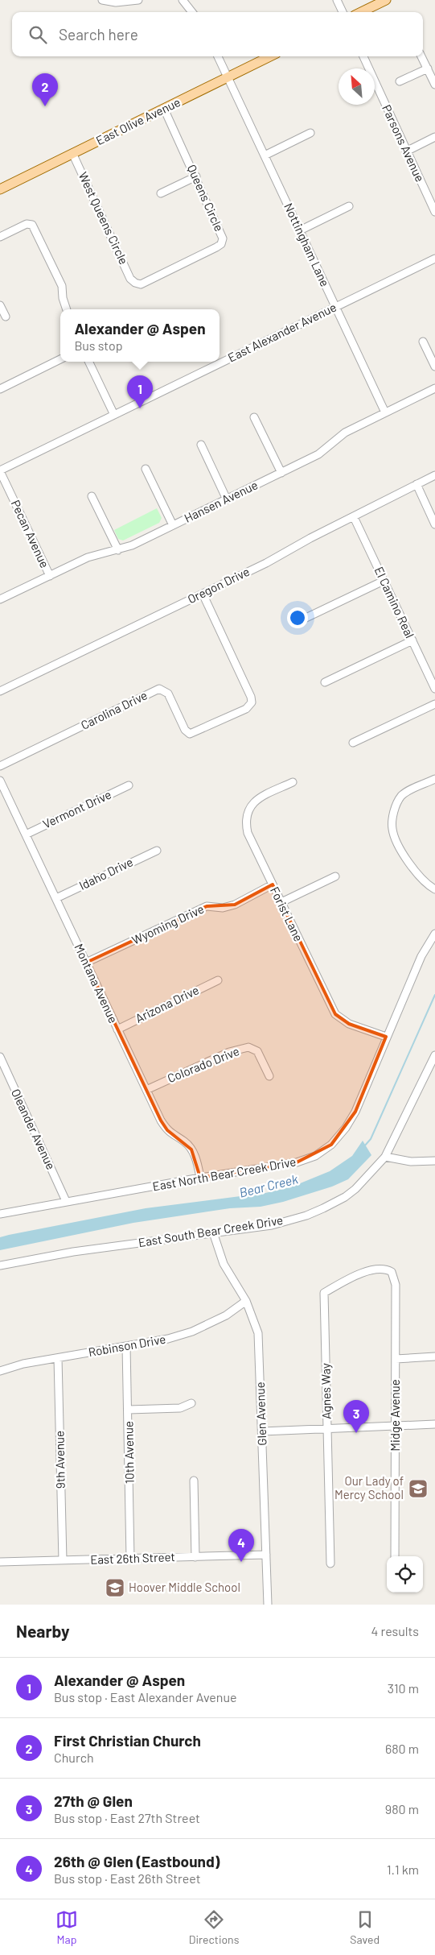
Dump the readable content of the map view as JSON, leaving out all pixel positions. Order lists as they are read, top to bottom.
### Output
{
  "streets": {
    "main road": ["East Olive Avenue"],
    "street": [
      "Parsons Avenue",
      "Queens Circle",
      "West Queens Circle",
      "Nottingham Lane",
      "East Alexander Avenue",
      "Hansen Avenue",
      "Pecan Avenue",
      "Oregon Drive",
      "El Camino Real",
      "Carolina Drive",
      "Vermont Drive",
      "Idaho Drive",
      "Forist Lane",
      "Wyoming Drive",
      "Montana Avenue",
      "Arizona Drive",
      "Colorado Drive",
      "Oleander Avenue",
      "East North Bear Creek Drive",
      "East South Bear Creek Drive",
      "Robinson Drive",
      "Agnes Way",
      "Glen Avenue",
      "Midge Avenue",
      "10th Avenue",
      "9th Avenue",
      "East 26th Street"
    ]
  },
  "crossings": [
    ["East Olive Avenue", "Queens Circle"],
    ["East Olive Avenue", "West Queens Circle"],
    ["East Olive Avenue", "Nottingham Lane"],
    ["Queens Circle", "West Queens Circle"],
    ["Nottingham Lane", "East Alexander Avenue"],
    ["Nottingham Lane", "Hansen Avenue"],
    ["East Alexander Avenue", "Pecan Avenue"],
    ["Hansen Avenue", "Pecan Avenue"],
    ["Oregon Drive", "El Camino Real"],
    ["Oregon Drive", "Carolina Drive"],
    ["Vermont Drive", "Montana Avenue"],
    ["Idaho Drive", "Montana Avenue"],
    ["Forist Lane", "Wyoming Drive"],
    ["Forist Lane", "East North Bear Creek Drive"],
    ["Wyoming Drive", "Montana Avenue"],
    ["Montana Avenue", "Arizona Drive"],
    ["Montana Avenue", "Colorado Drive"],
    ["Montana Avenue", "East North Bear Creek Drive"],
    ["Oleander Avenue", "East North Bear Creek Drive"],
    ["East South Bear Creek Drive", "Glen Avenue"],
    ["Robinson Drive", "Glen Avenue"],
    ["Robinson Drive", "10th Avenue"],
    ["Robinson Drive", "9th Avenue"],
    ["Agnes Way", "Midge Avenue"],
    ["Glen Avenue", "East 26th Street"],
    ["10th Avenue", "East 26th Street"],
    ["9th Avenue", "East 26th Street"]
  ],
  "water": ["Bear Creek"],
  "places": {
    "school or university": ["Our Lady of Mercy School", "Hoover Middle School"]
  },
  "north": "top left",
  "page": {
    "search": "Search here",
    "pins": [
      "2",
      "1",
      "3",
      "4"
    ],
    "popup": ["Alexander @ Aspen", "Bus stop"],
    "heading": ["Nearby", "4 results"],
    "list": [
      {
        "mark": "1",
        "name": "Alexander @ Aspen",
        "note": "Bus stop · East Alexander Avenue",
        "value": "310 m"
      },
      {
        "mark": "2",
        "name": "First Christian Church",
        "note": "Church",
        "value": "680 m"
      },
      {
        "mark": "3",
        "name": "27th @ Glen",
        "note": "Bus stop · East 27th Street",
        "value": "980 m"
      },
      {
        "mark": "4",
        "name": "26th @ Glen (Eastbound)",
        "note": "Bus stop · East 26th Street",
        "value": "1.1 km"
      }
    ],
    "nav": ["Map", "Directions", "Saved"]
  }
}
